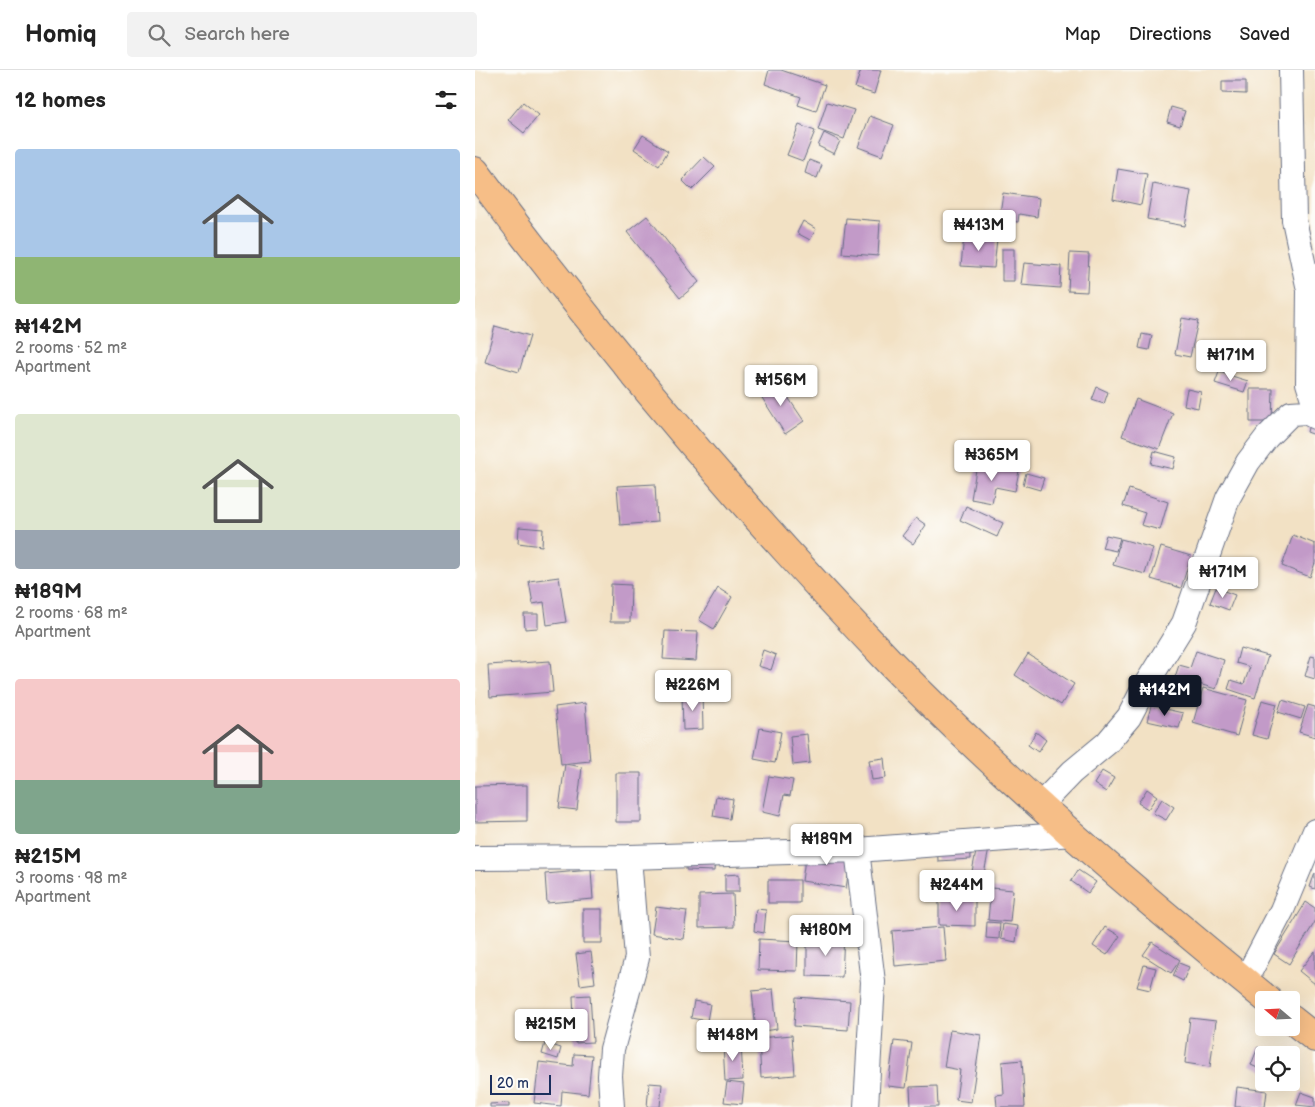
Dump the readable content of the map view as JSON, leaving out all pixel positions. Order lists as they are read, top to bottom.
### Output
{
  "scale_bar": "20 m",
  "north": "left",
  "page": {
    "header": "Homiq",
    "search": "Search here",
    "nav": ["Map", "Directions", "Saved"],
    "heading": "12 homes",
    "list": [
      {
        "name": "₦142M",
        "note": "2 rooms · 52 m² · Apartment"
      },
      {
        "name": "₦189M",
        "note": "2 rooms · 68 m² · Apartment"
      },
      {
        "name": "₦215M",
        "note": "3 rooms · 98 m² · Apartment"
      }
    ],
    "price": [
      "₦413M",
      "₦171M",
      "₦156M",
      "₦365M",
      "₦171M",
      "₦226M",
      "₦142M",
      "₦189M",
      "₦244M",
      "₦180M",
      "₦215M",
      "₦148M"
    ],
    "scale": "20 m"
  }
}
